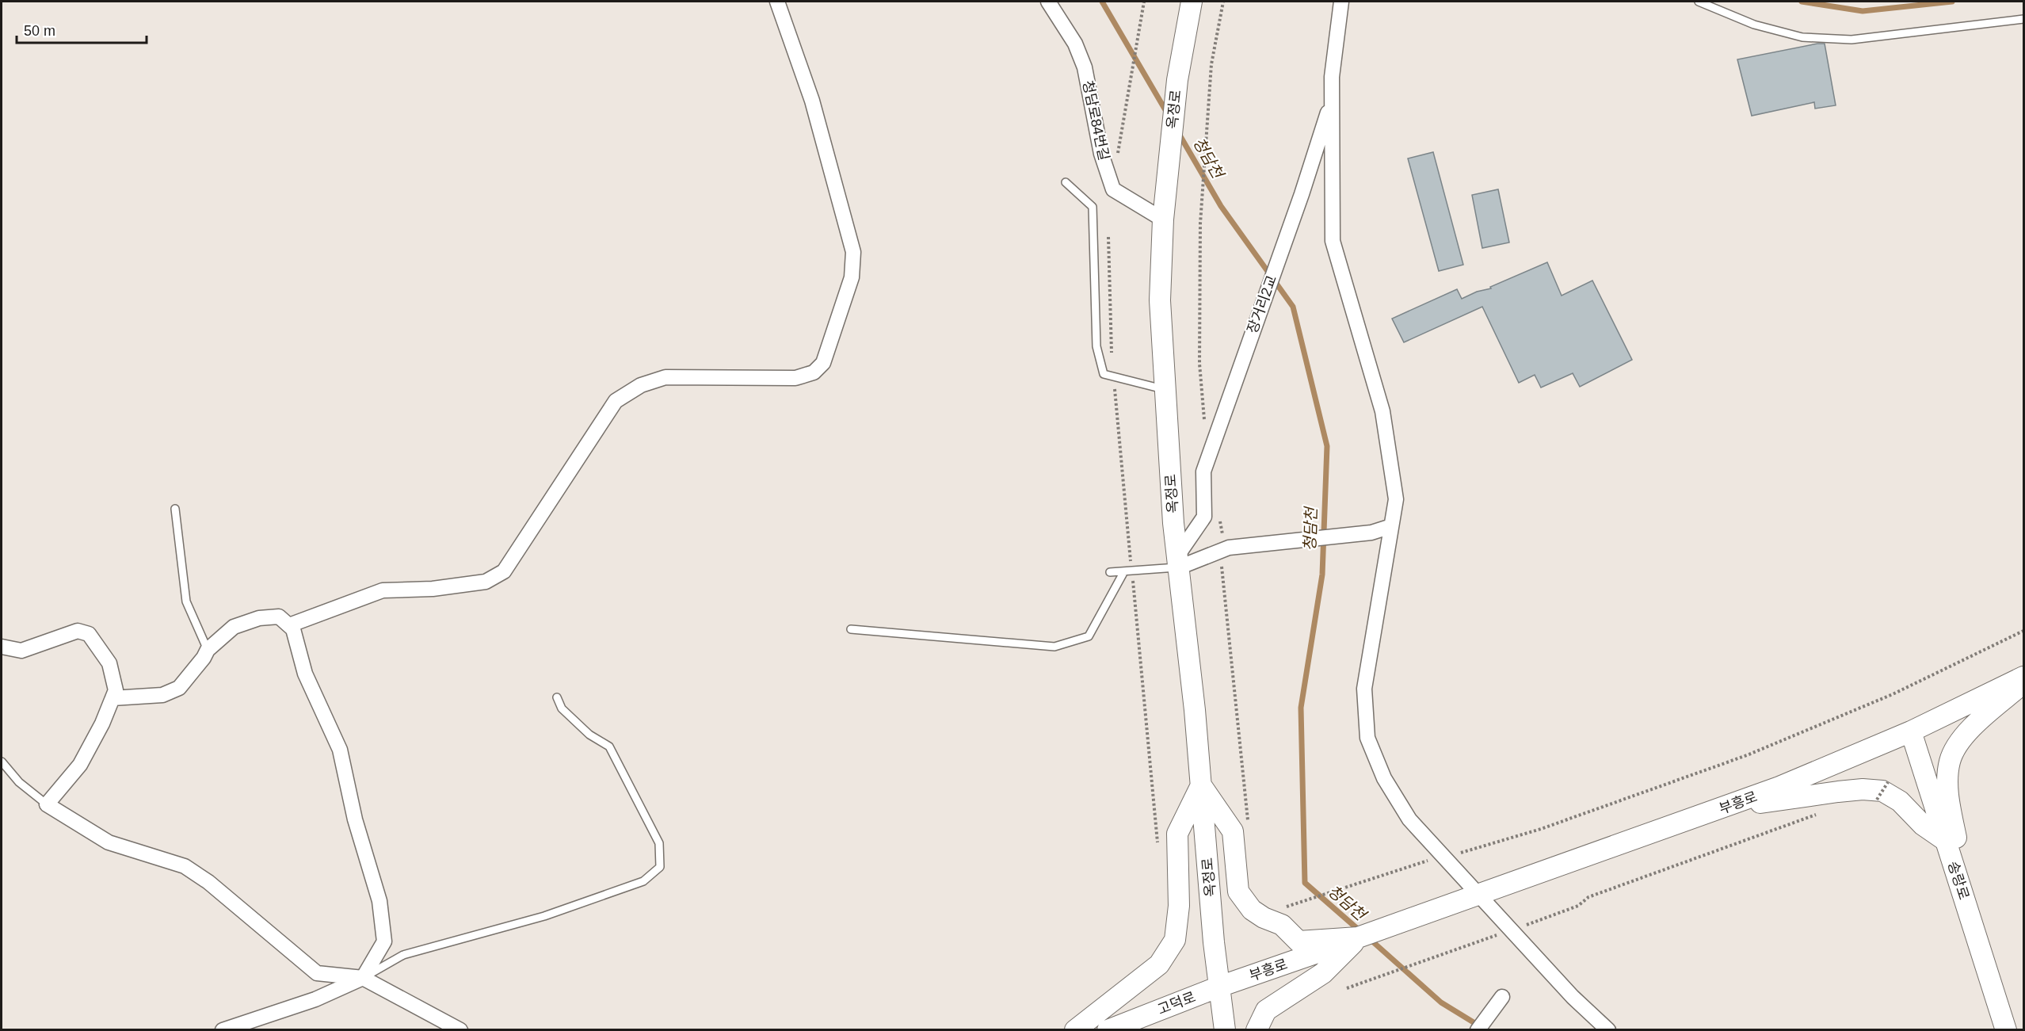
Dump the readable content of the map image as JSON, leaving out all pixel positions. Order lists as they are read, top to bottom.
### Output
{
  "streets": {
    "main road": [
      "옥정로",
      "부흥로",
      "송랑로",
      "고덕로"
    ],
    "street": ["청담로84번길", "장거리2교"]
  },
  "crossings": [
    ["옥정로", "청담로84번길"],
    ["옥정로", "장거리2교"],
    ["옥정로", "부흥로"],
    ["옥정로", "고덕로"],
    ["부흥로", "송랑로"],
    ["부흥로", "고덕로"]
  ],
  "water": ["청담천"],
  "scale_bar": "50 m"
}
